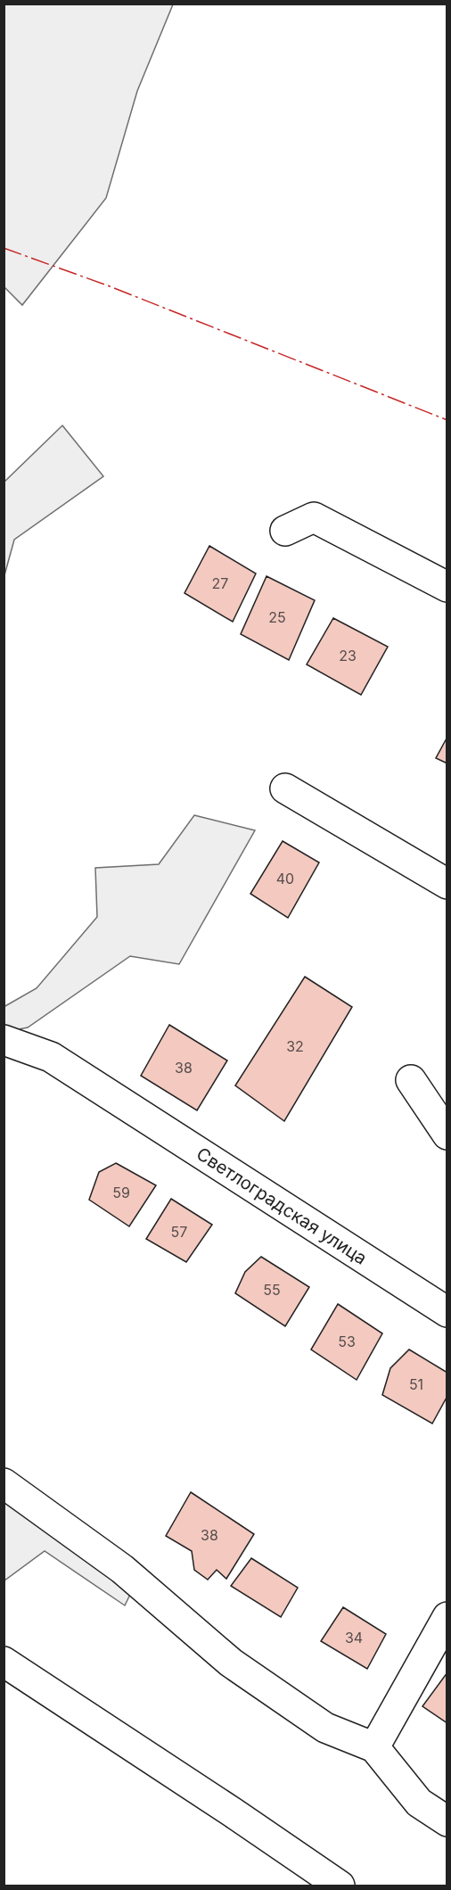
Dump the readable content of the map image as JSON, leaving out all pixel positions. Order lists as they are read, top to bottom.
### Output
{
  "streets": {
    "street": ["Светлоградская улица"]
  },
  "house_numbers": [
    "27",
    "25",
    "23",
    "40",
    "32",
    "38",
    "59",
    "57",
    "55",
    "53",
    "51",
    "38",
    "34"
  ]
}
